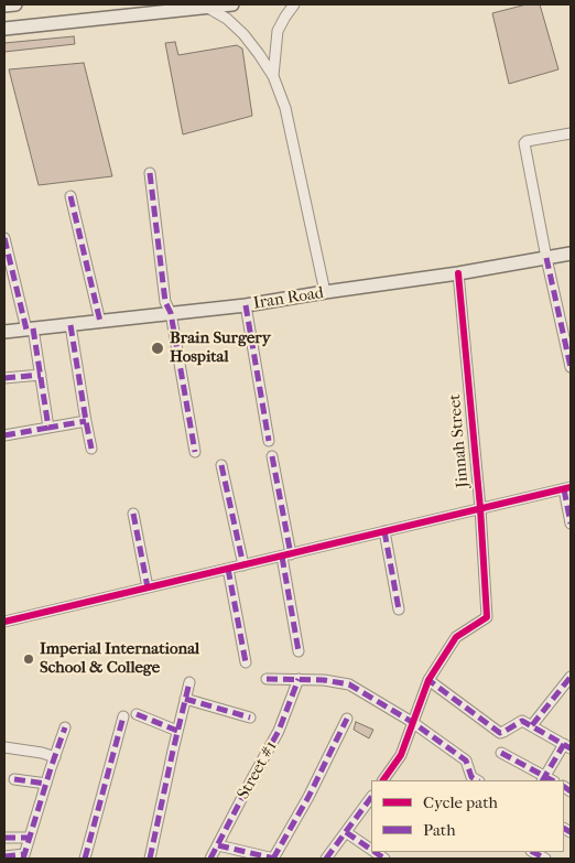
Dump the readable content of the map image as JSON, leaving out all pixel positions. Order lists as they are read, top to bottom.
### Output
{
  "streets": {
    "main road": ["Iran Road"],
    "street": ["Jinnah Street", "Street #1"]
  },
  "crossings": [
    ["Iran Road", "Jinnah Street"]
  ],
  "places": ["Brain Surgery Hospital", "Imperial International School & College"],
  "legend": ["Cycle path", "Path"]
}
